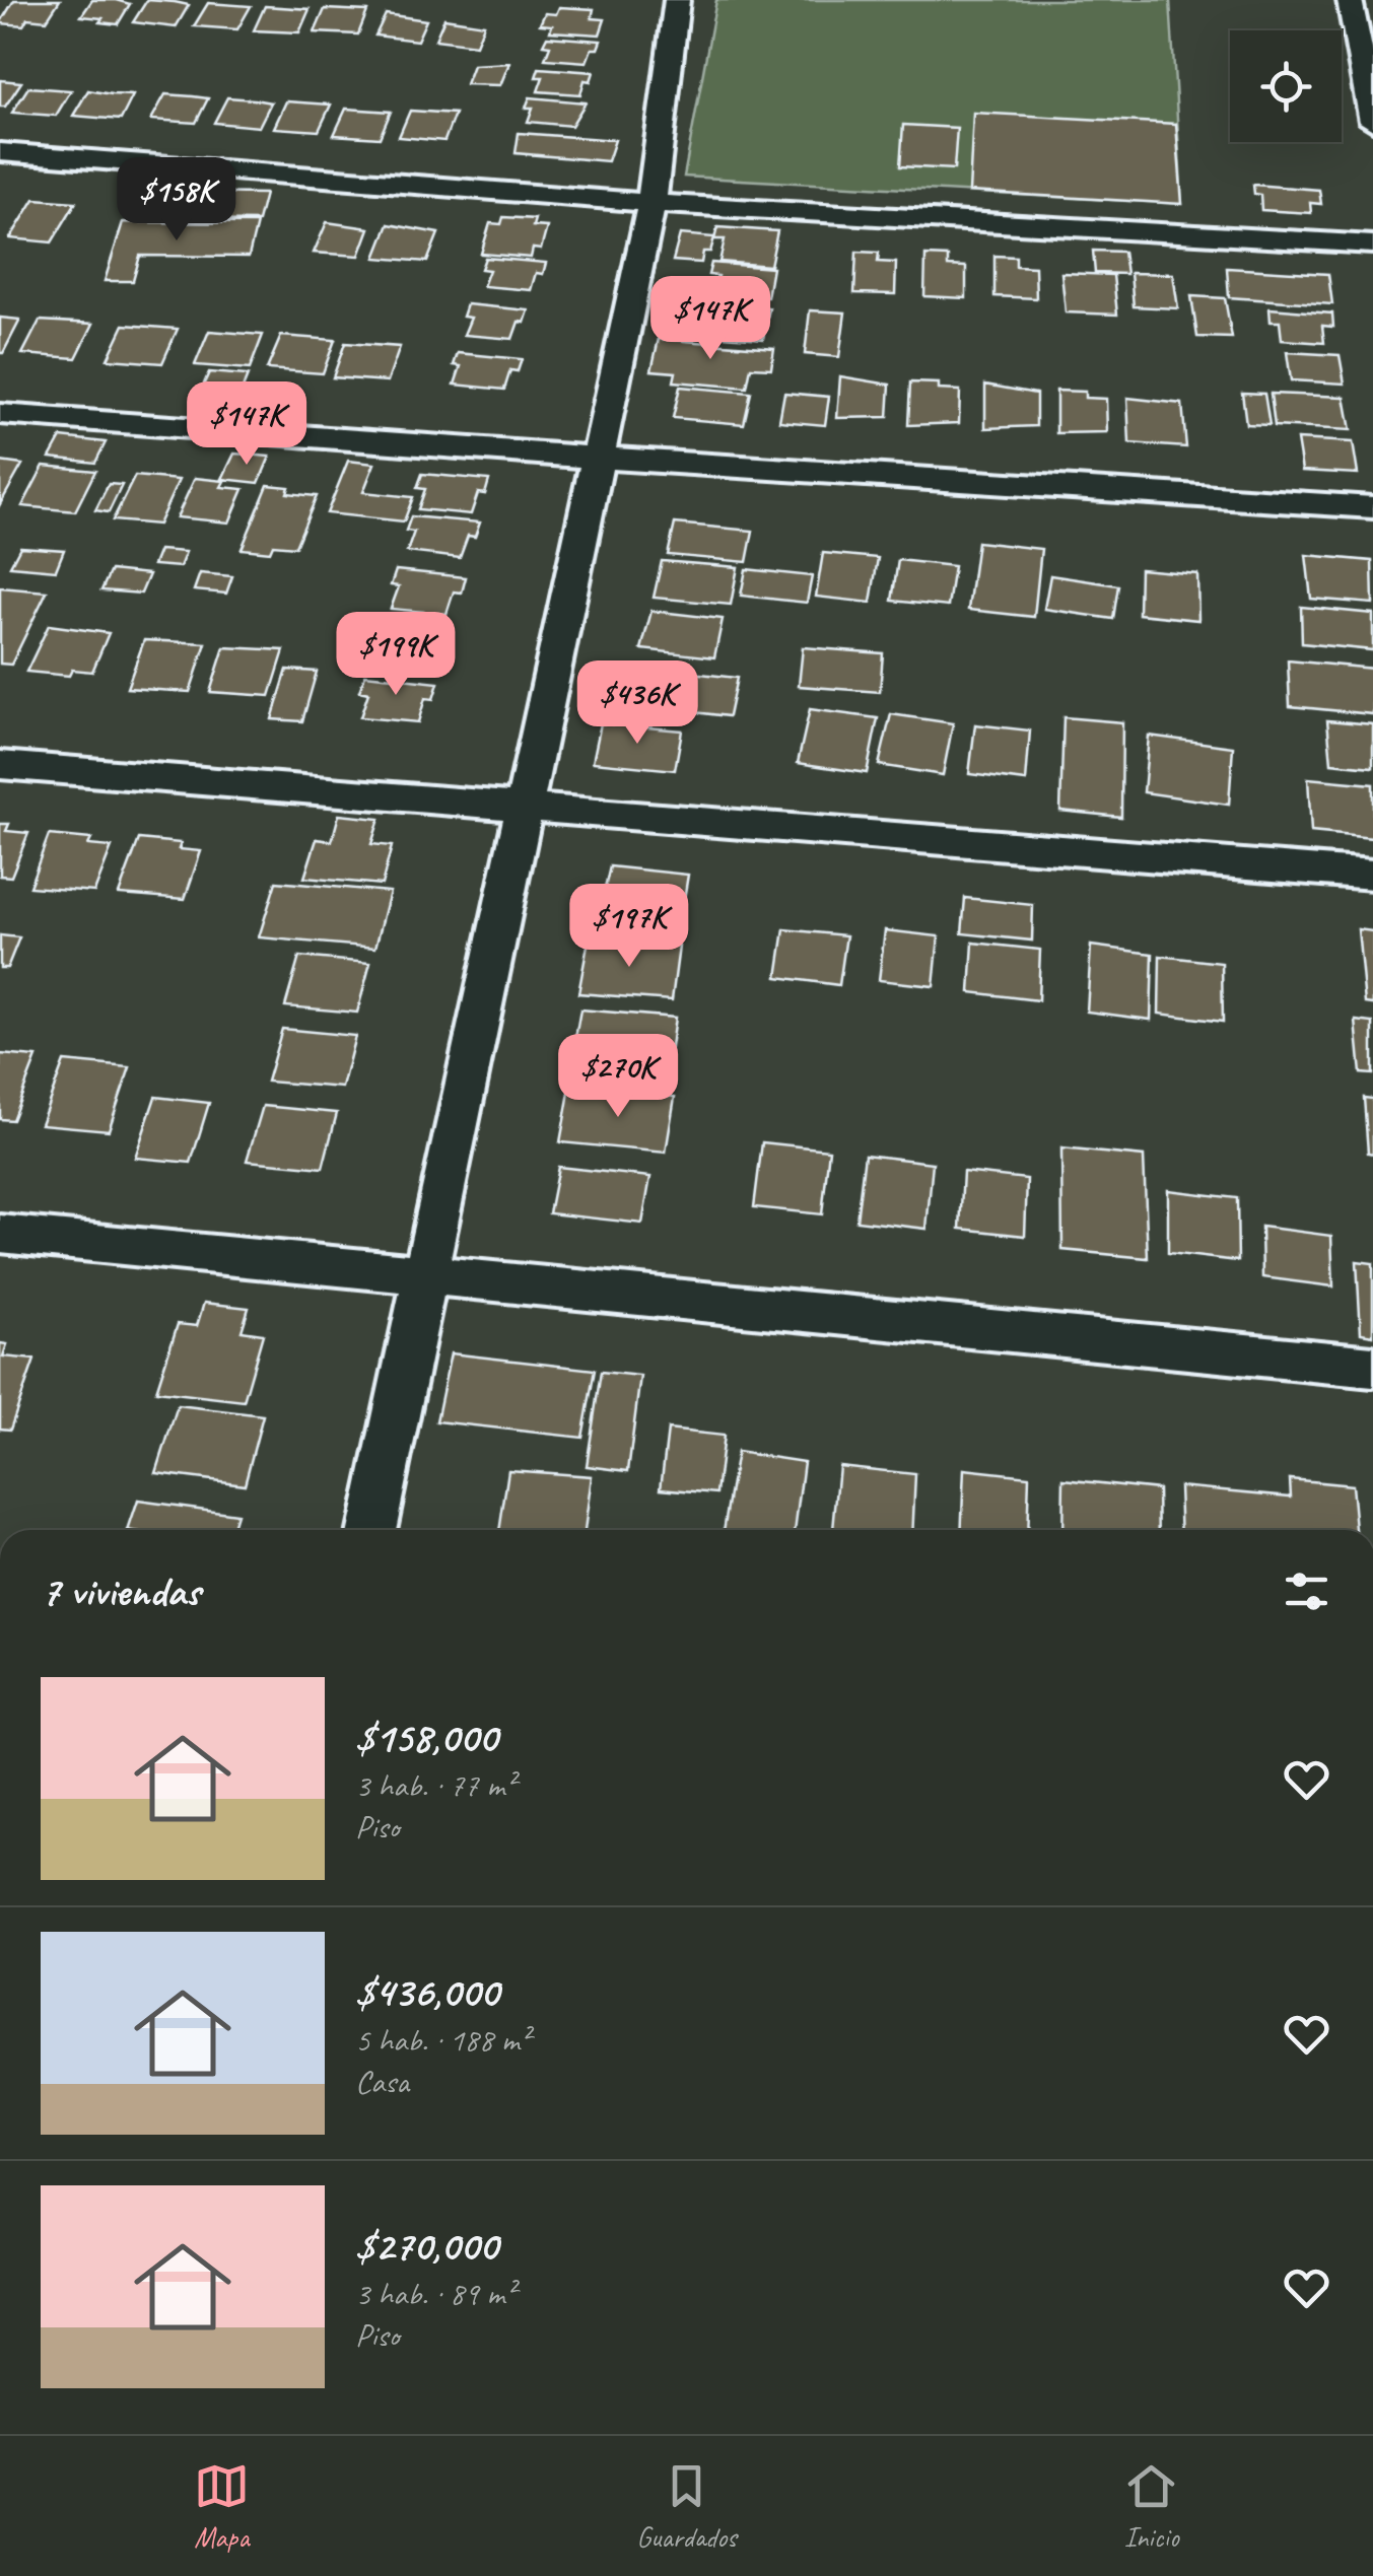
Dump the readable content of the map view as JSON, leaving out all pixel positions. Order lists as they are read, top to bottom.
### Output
{
  "page": {
    "price": [
      "$158K",
      "$147K",
      "$147K",
      "$199K",
      "$436K",
      "$197K",
      "$270K"
    ],
    "heading": "7 viviendas",
    "list": [
      {
        "name": "$158,000",
        "note": "3 hab. · 77 m² · Piso"
      },
      {
        "name": "$436,000",
        "note": "5 hab. · 188 m² · Casa"
      },
      {
        "name": "$270,000",
        "note": "3 hab. · 89 m² · Piso"
      }
    ],
    "tabs": ["Mapa", "Guardados", "Inicio"]
  }
}
